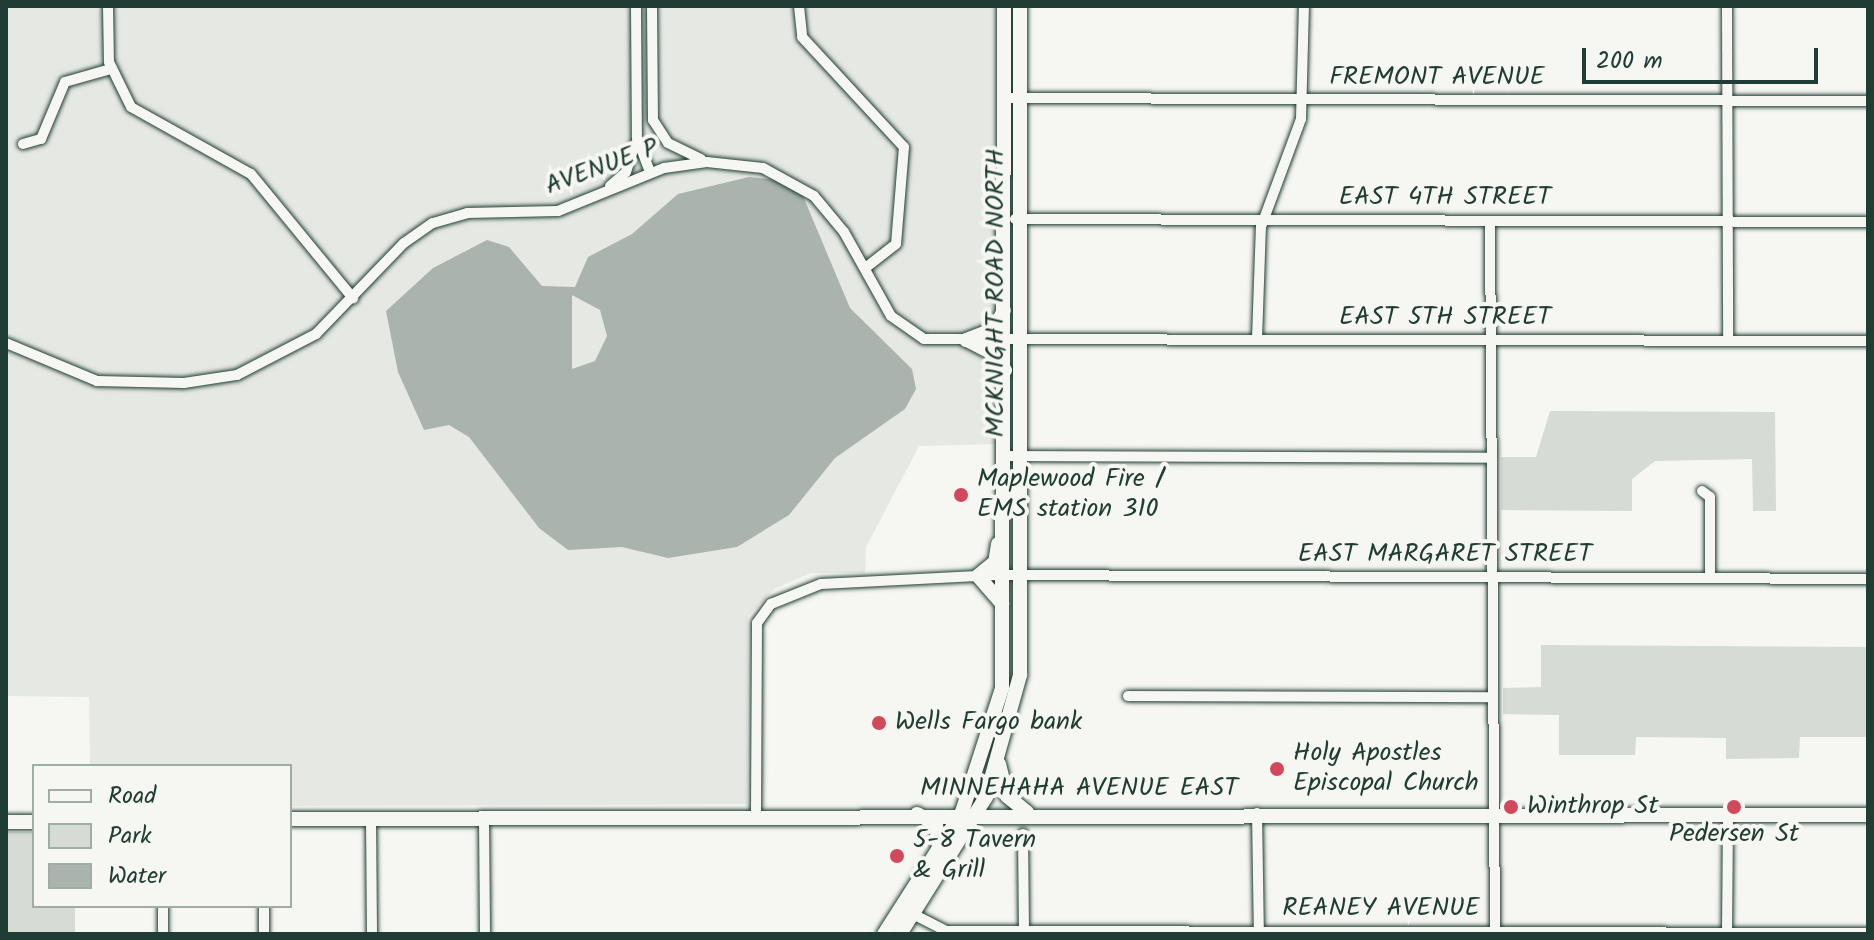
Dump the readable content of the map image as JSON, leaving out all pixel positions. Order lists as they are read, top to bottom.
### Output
{
  "streets": {
    "main road": ["MCKNIGHT ROAD NORTH", "MINNEHAHA AVENUE EAST"],
    "street": [
      "FREMONT AVENUE",
      "AVENUE P",
      "EAST 4TH STREET",
      "EAST 5TH STREET",
      "EAST MARGARET STREET",
      "REANEY AVENUE"
    ]
  },
  "crossings": [
    ["FREMONT AVENUE", "MCKNIGHT ROAD NORTH"],
    ["AVENUE P", "MCKNIGHT ROAD NORTH"],
    ["AVENUE P", "EAST 5TH STREET"],
    ["EAST 4TH STREET", "MCKNIGHT ROAD NORTH"],
    ["MCKNIGHT ROAD NORTH", "EAST 5TH STREET"],
    ["MCKNIGHT ROAD NORTH", "EAST MARGARET STREET"],
    ["MCKNIGHT ROAD NORTH", "MINNEHAHA AVENUE EAST"],
    ["MCKNIGHT ROAD NORTH", "REANEY AVENUE"],
    ["EAST MARGARET STREET", "MINNEHAHA AVENUE EAST"]
  ],
  "places": [
    "Maplewood Fire / EMS station 310",
    "Wells Fargo bank",
    "Holy Apostles Episcopal Church",
    "Winthrop St",
    "Pedersen St",
    "5-8 Tavern & Grill"
  ],
  "legend": ["Road", "Park", "Water"],
  "scale_bar": "200 m"
}
